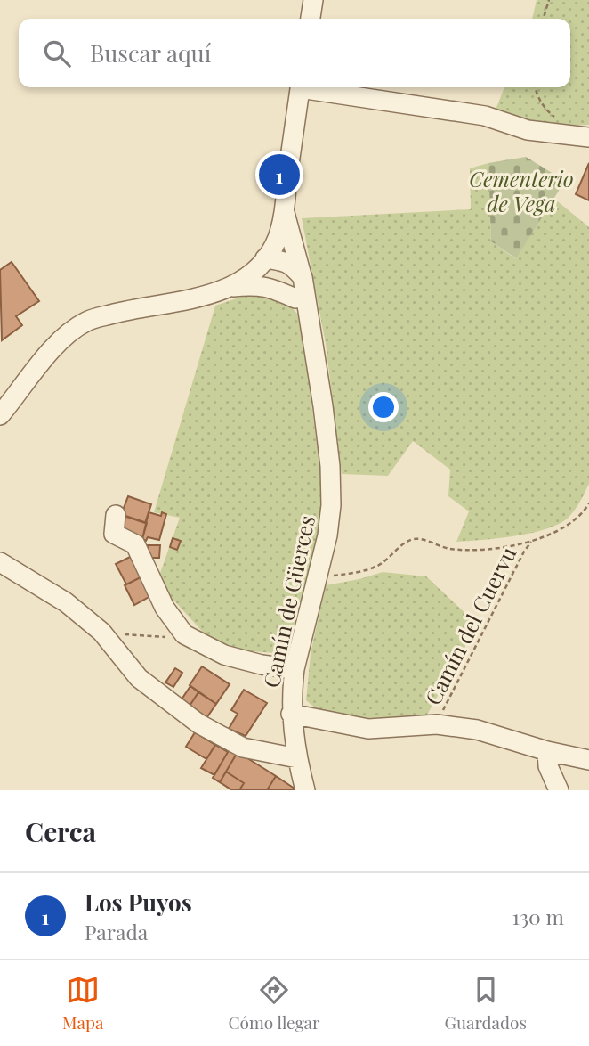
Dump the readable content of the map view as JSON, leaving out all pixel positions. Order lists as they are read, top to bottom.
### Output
{
  "streets": {
    "street": ["Camín de Güerces"],
    "path": ["Camín del Cuervu"]
  },
  "parks": ["Cementerio de Vega"],
  "page": {
    "search": "Buscar aquí",
    "pins": "1",
    "heading": "Cerca",
    "list": [
      {
        "mark": "1",
        "name": "Los Puyos",
        "note": "Parada",
        "value": "130 m"
      }
    ],
    "nav": ["Mapa", "Cómo llegar", "Guardados"]
  }
}
